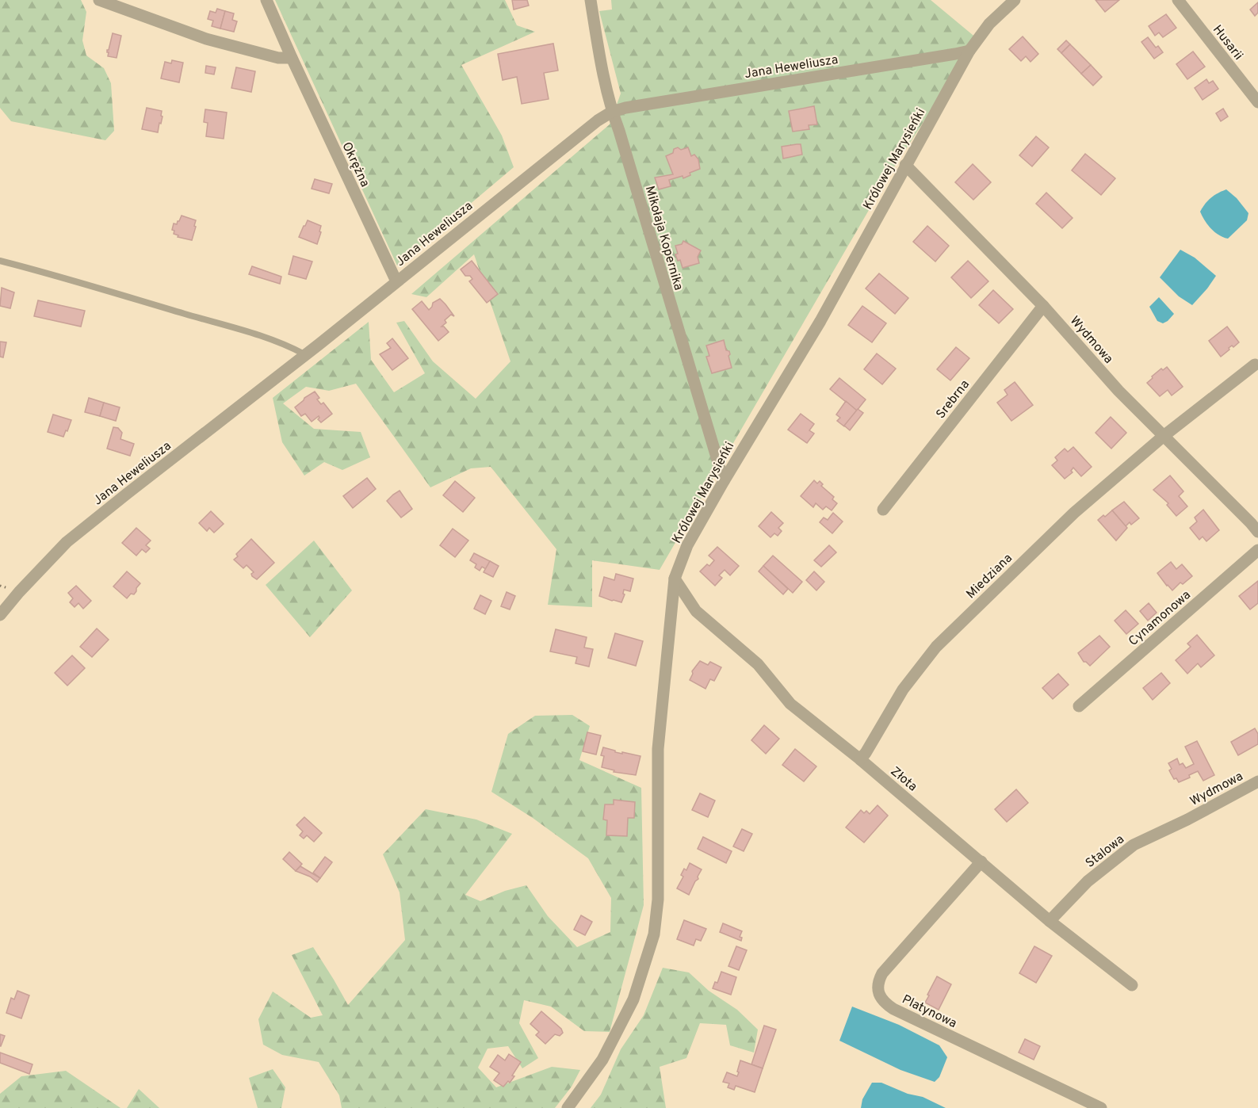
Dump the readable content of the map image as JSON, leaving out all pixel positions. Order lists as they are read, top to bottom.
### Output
{
  "streets": {
    "street": [
      "Husarii",
      "Jana Heweliusza",
      "Królowej Marysieńki",
      "Okrężna",
      "Mikołaja Kopernika",
      "Wydmowa",
      "Srebrna",
      "Miedziana",
      "Cynamonowa",
      "Złota",
      "Stalowa",
      "Platynowa"
    ]
  },
  "crossings": [
    ["Jana Heweliusza", "Królowej Marysieńki"],
    ["Jana Heweliusza", "Okrężna"],
    ["Jana Heweliusza", "Mikołaja Kopernika"],
    ["Królowej Marysieńki", "Mikołaja Kopernika"],
    ["Królowej Marysieńki", "Wydmowa"],
    ["Królowej Marysieńki", "Złota"],
    ["Wydmowa", "Srebrna"],
    ["Wydmowa", "Miedziana"],
    ["Wydmowa", "Stalowa"],
    ["Miedziana", "Złota"],
    ["Złota", "Stalowa"],
    ["Złota", "Platynowa"]
  ]
}
